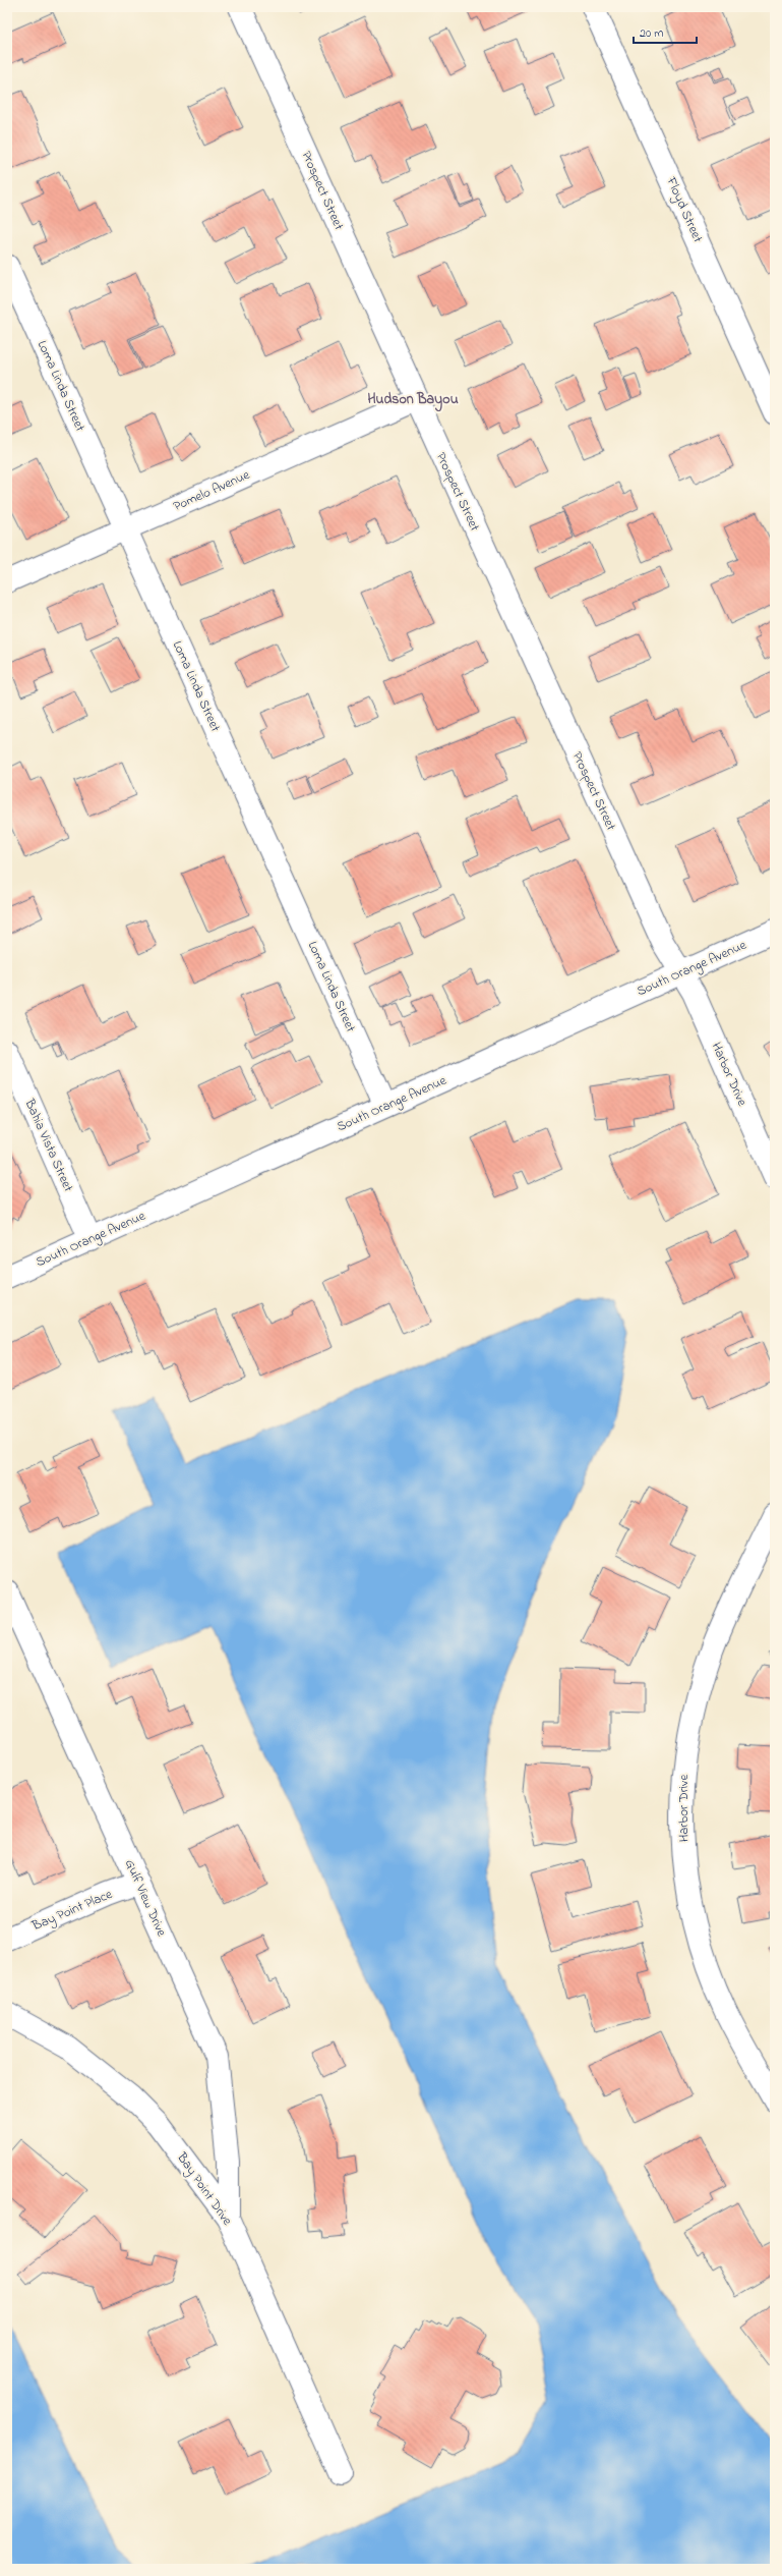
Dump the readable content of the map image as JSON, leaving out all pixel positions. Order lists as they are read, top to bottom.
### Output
{
  "streets": {
    "street": [
      "Prospect Street",
      "Floyd Street",
      "Loma Linda Street",
      "Pomelo Avenue",
      "South Orange Avenue",
      "Harbor Drive",
      "Bahia Vista Street",
      "Gulf View Drive",
      "Bay Point Place",
      "Bay Point Drive"
    ]
  },
  "crossings": [
    ["Prospect Street", "Pomelo Avenue"],
    ["Prospect Street", "South Orange Avenue"],
    ["Prospect Street", "Harbor Drive"],
    ["Loma Linda Street", "Pomelo Avenue"],
    ["Loma Linda Street", "South Orange Avenue"],
    ["South Orange Avenue", "Harbor Drive"],
    ["South Orange Avenue", "Bahia Vista Street"],
    ["Gulf View Drive", "Bay Point Place"],
    ["Gulf View Drive", "Bay Point Drive"]
  ],
  "districts": ["Hudson Bayou"],
  "scale_bar": "20 m"
}
